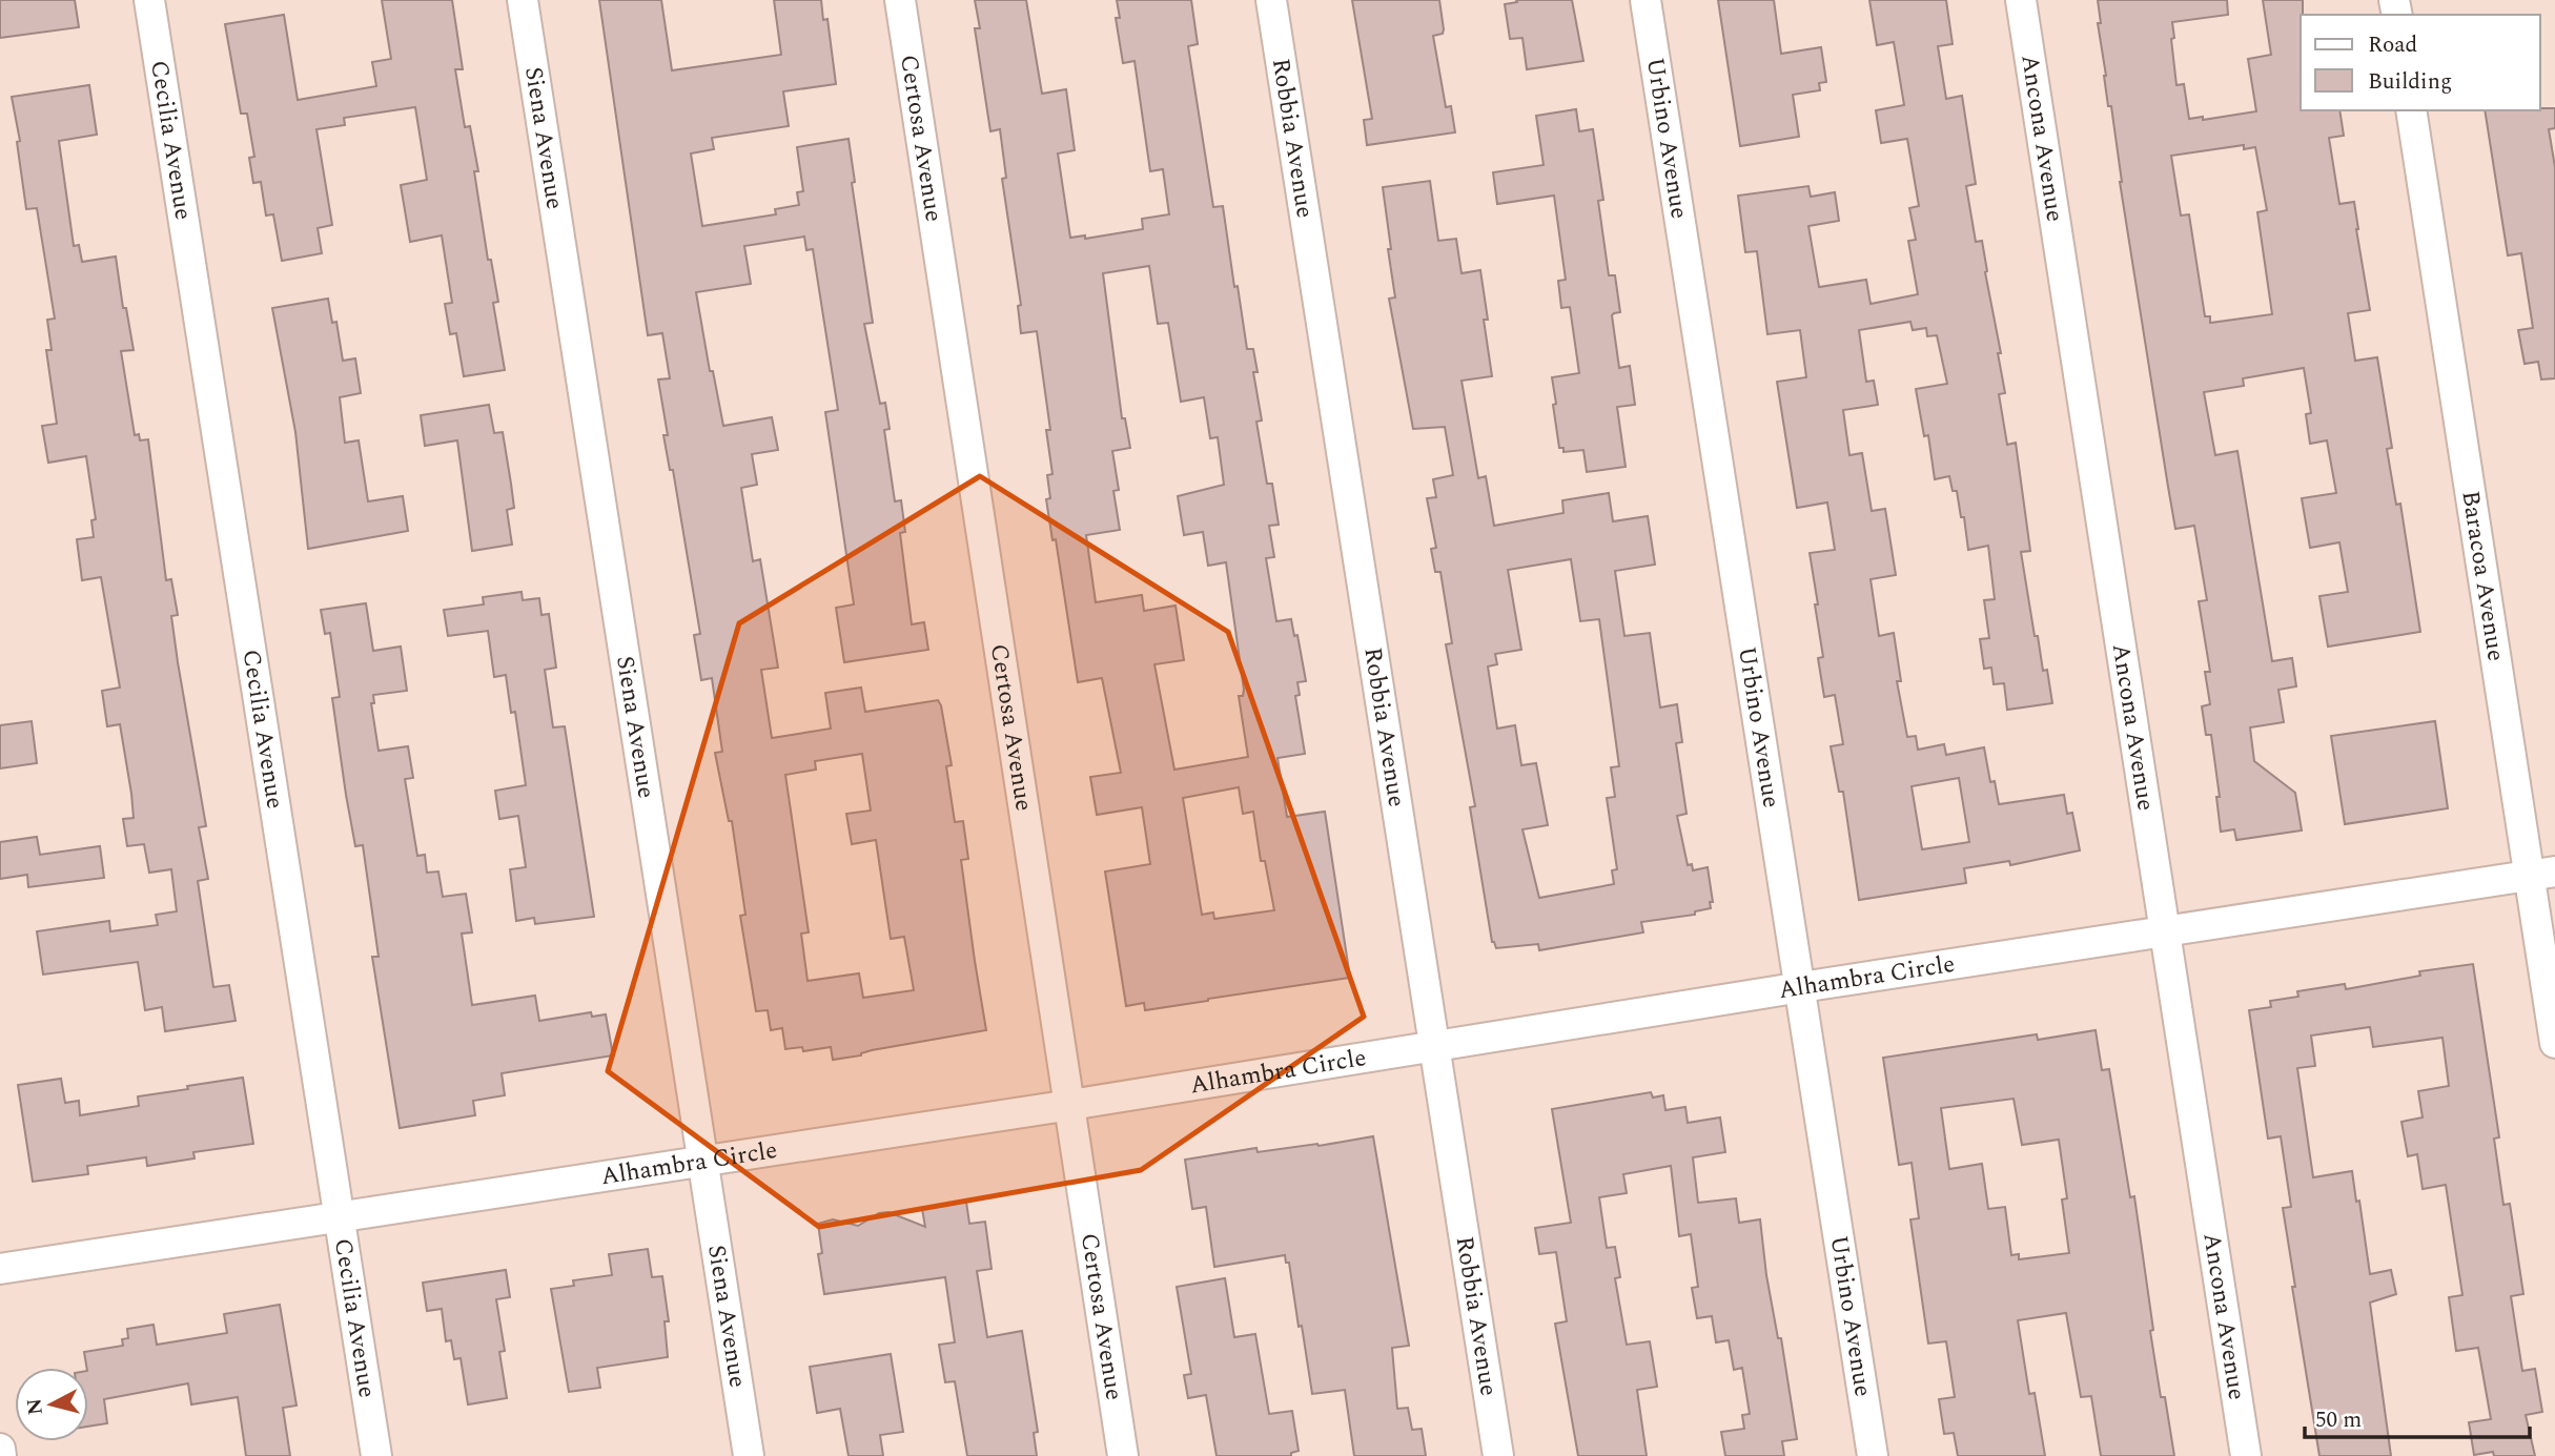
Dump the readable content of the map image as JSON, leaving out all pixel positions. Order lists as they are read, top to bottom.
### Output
{
  "streets": {
    "street": [
      "Cecilia Avenue",
      "Siena Avenue",
      "Certosa Avenue",
      "Robbia Avenue",
      "Urbino Avenue",
      "Ancona Avenue",
      "Baracoa Avenue",
      "Alhambra Circle"
    ]
  },
  "crossings": [
    ["Cecilia Avenue", "Alhambra Circle"],
    ["Siena Avenue", "Alhambra Circle"],
    ["Certosa Avenue", "Alhambra Circle"],
    ["Robbia Avenue", "Alhambra Circle"],
    ["Urbino Avenue", "Alhambra Circle"],
    ["Ancona Avenue", "Alhambra Circle"],
    ["Baracoa Avenue", "Alhambra Circle"]
  ],
  "legend": ["Road", "Building"],
  "scale_bar": "50 m",
  "north": "left"
}
